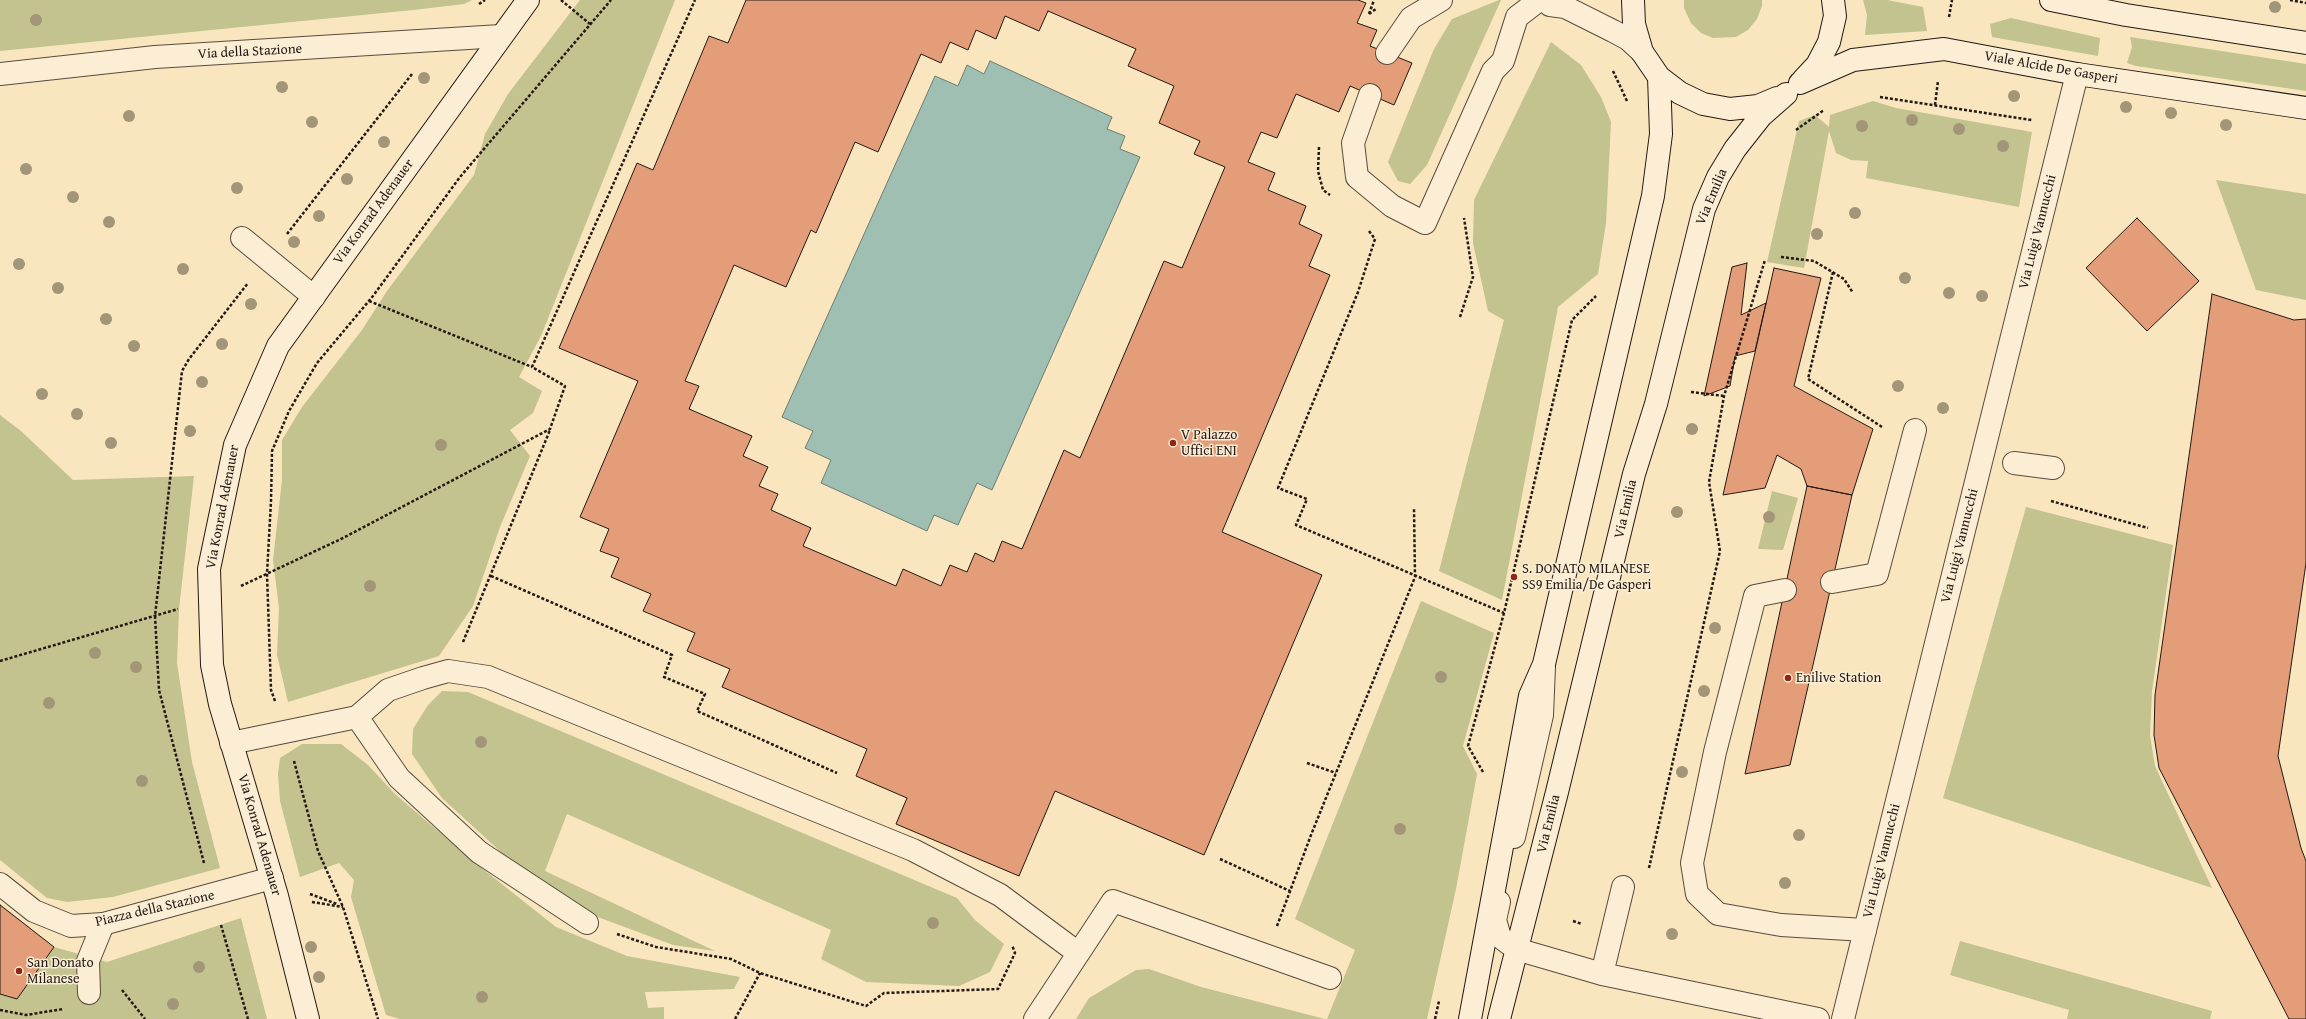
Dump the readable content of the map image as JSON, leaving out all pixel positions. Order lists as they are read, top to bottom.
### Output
{
  "streets": {
    "street": [
      "Via della Stazione",
      "Viale Alcide De Gasperi",
      "Via Emilia",
      "Via Konrad Adenauer",
      "Via Luigi Vannucchi",
      "Piazza della Stazione"
    ]
  },
  "crossings": [
    ["Via della Stazione", "Via Konrad Adenauer"],
    ["Viale Alcide De Gasperi", "Via Emilia"],
    ["Viale Alcide De Gasperi", "Via Luigi Vannucchi"],
    ["Via Konrad Adenauer", "Piazza della Stazione"]
  ],
  "places": [
    "V Palazzo Uffici ENI",
    "S. DONATO MILANESE SS9 Emilia/De Gasperi",
    "Enilive Station",
    "San Donato Milanese"
  ]
}
